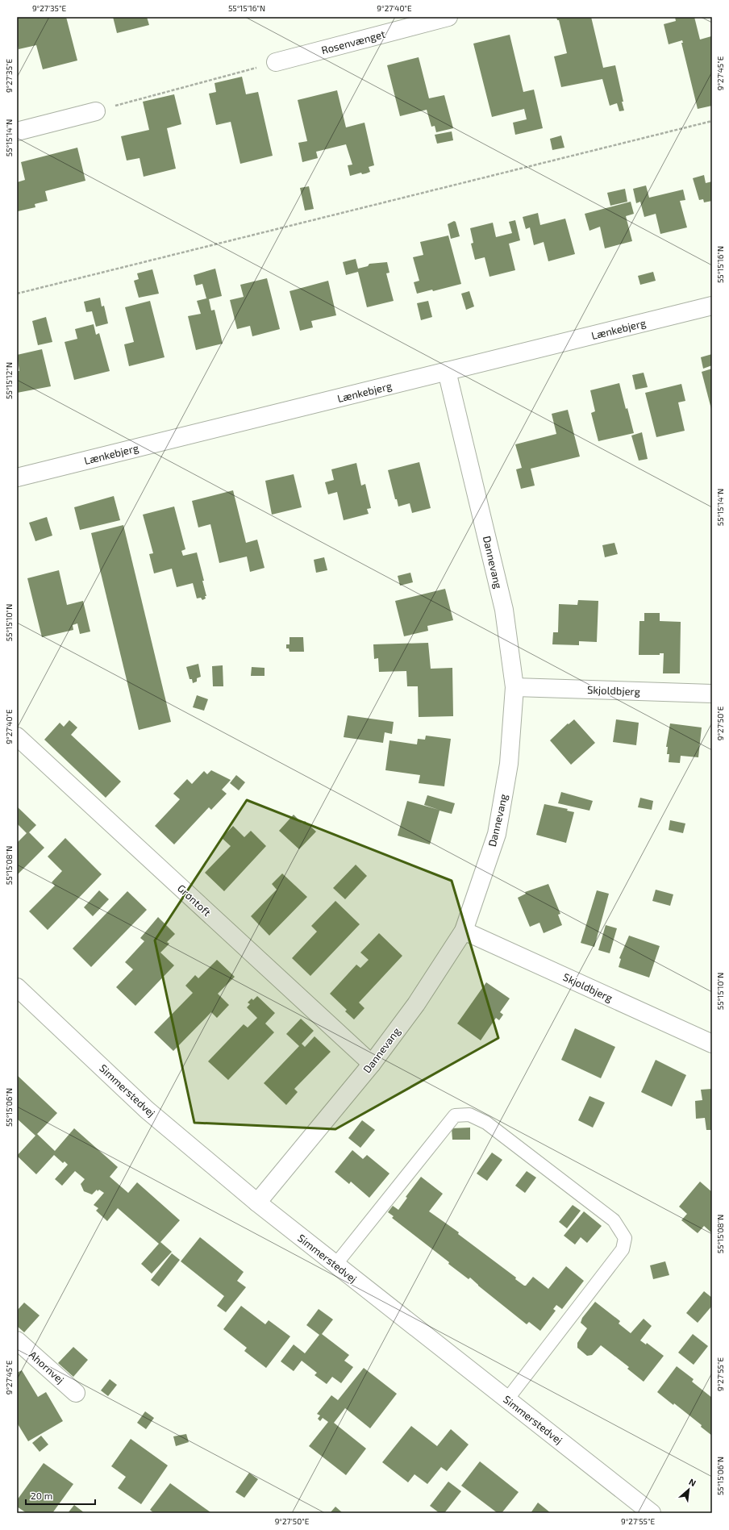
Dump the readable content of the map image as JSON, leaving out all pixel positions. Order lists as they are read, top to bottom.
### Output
{
  "streets": {
    "street": [
      "Rosenvænget",
      "Lænkebjerg",
      "Dannevang",
      "Skjoldbjerg",
      "Grøntoft",
      "Simmerstedvej",
      "Ahornvej"
    ]
  },
  "crossings": [
    ["Lænkebjerg", "Dannevang"],
    ["Dannevang", "Skjoldbjerg"],
    ["Dannevang", "Grøntoft"],
    ["Dannevang", "Simmerstedvej"]
  ],
  "scale_bar": "20 m",
  "north": "top right",
  "coordinates": [
    "9°27'35\"E",
    "55°15'16\"N",
    "9°27'40\"E",
    "9°27'45\"E",
    "55°15'14\"N",
    "55°15'12\"N",
    "55°15'10\"N",
    "9°27'50\"E",
    "55°15'08\"N",
    "55°15'06\"N",
    "9°27'55\"E"
  ]
}
